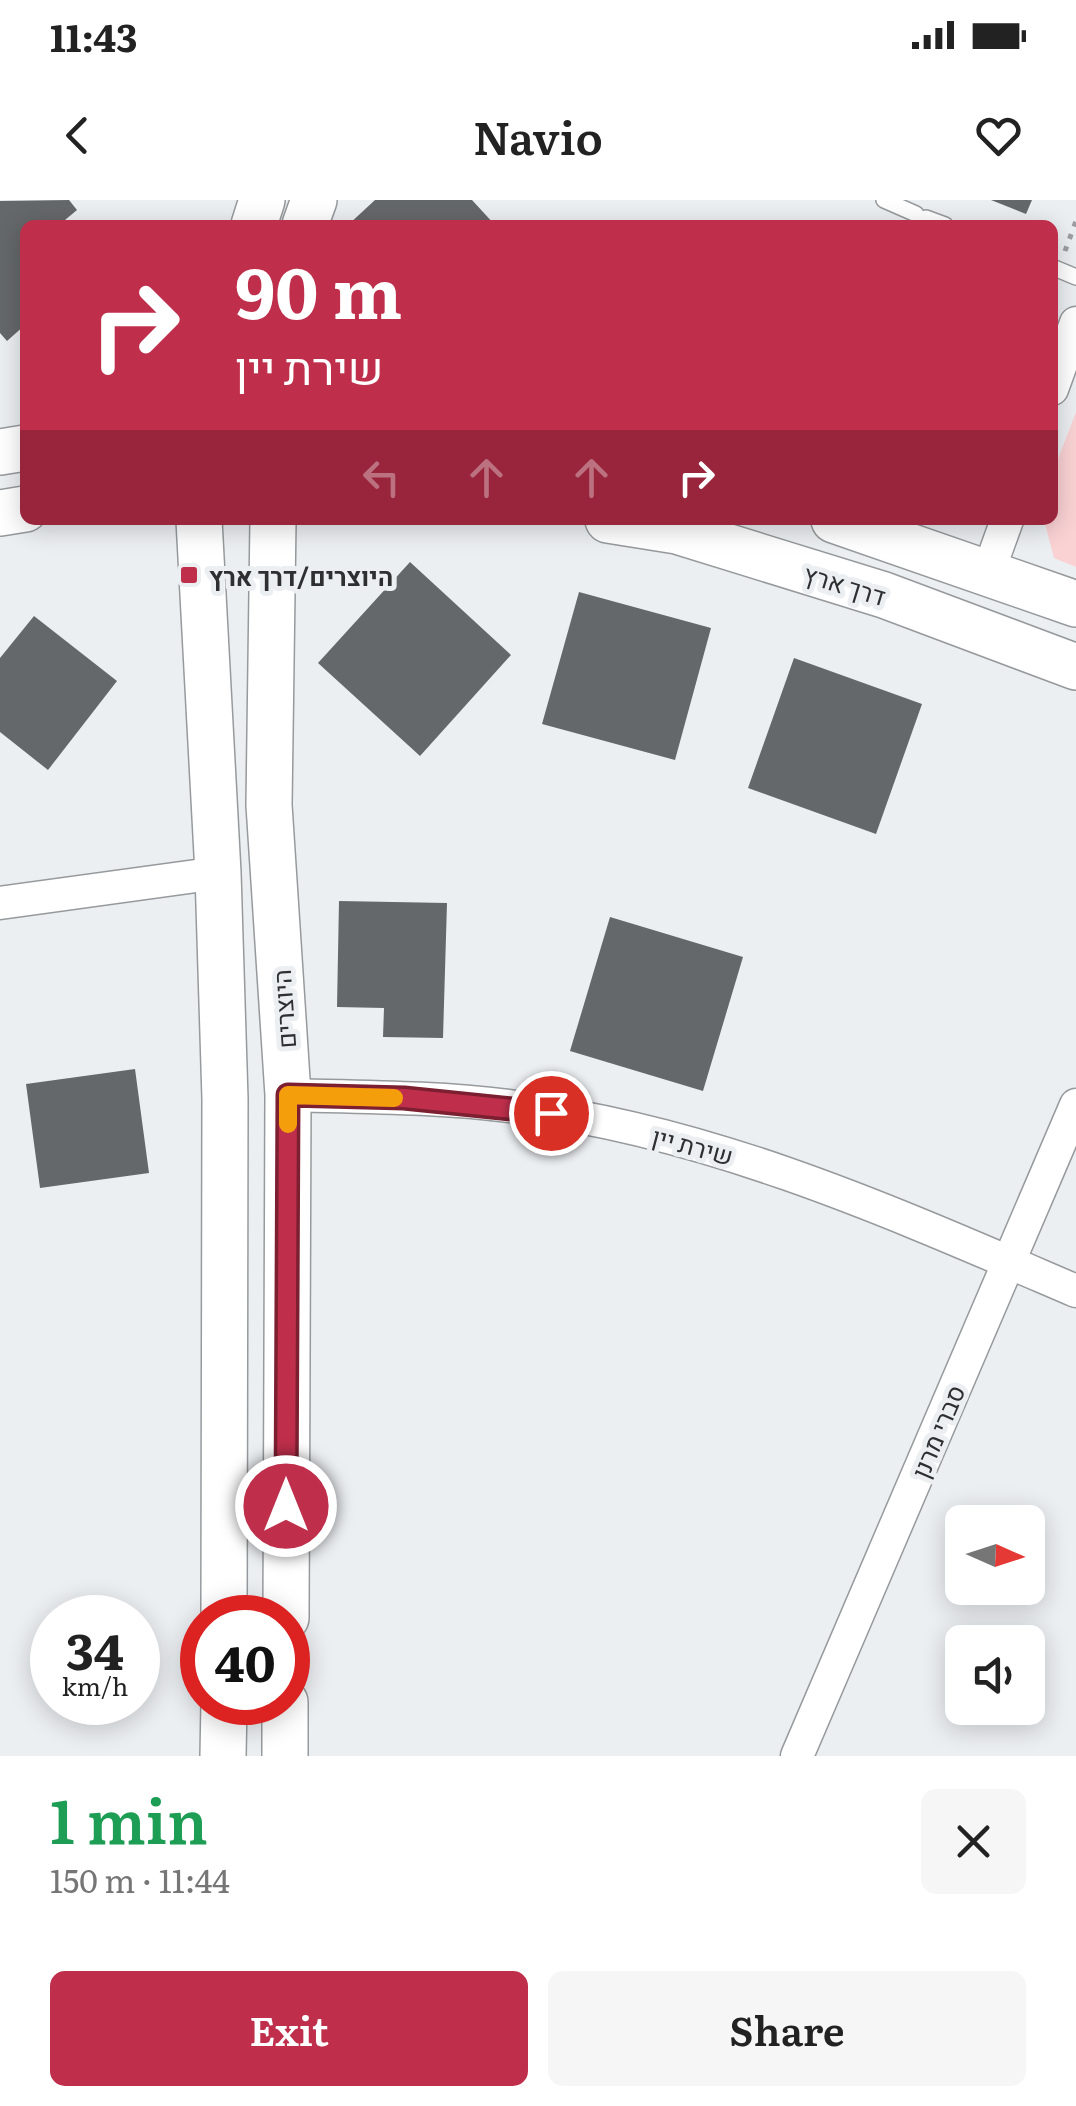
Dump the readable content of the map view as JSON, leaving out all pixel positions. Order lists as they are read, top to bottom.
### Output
{
  "streets": {
    "street": [
      "דרך ארץ",
      "היוצרים",
      "שירת יין",
      "סברי מרנן"
    ]
  },
  "crossings": [
    ["היוצרים", "שירת יין"],
    ["שירת יין", "סברי מרנן"]
  ],
  "places": {
    "transit": ["היוצרים/דרך ארץ"]
  },
  "north": "right",
  "page": {
    "status": "11:43",
    "header": "Navio",
    "turn": ["90 m", "שירת יין"],
    "speed": "34 km/h",
    "limit": "40",
    "heading": ["1 min", "150 m · 11:44"],
    "buttons": ["Exit", "Share"]
  }
}
